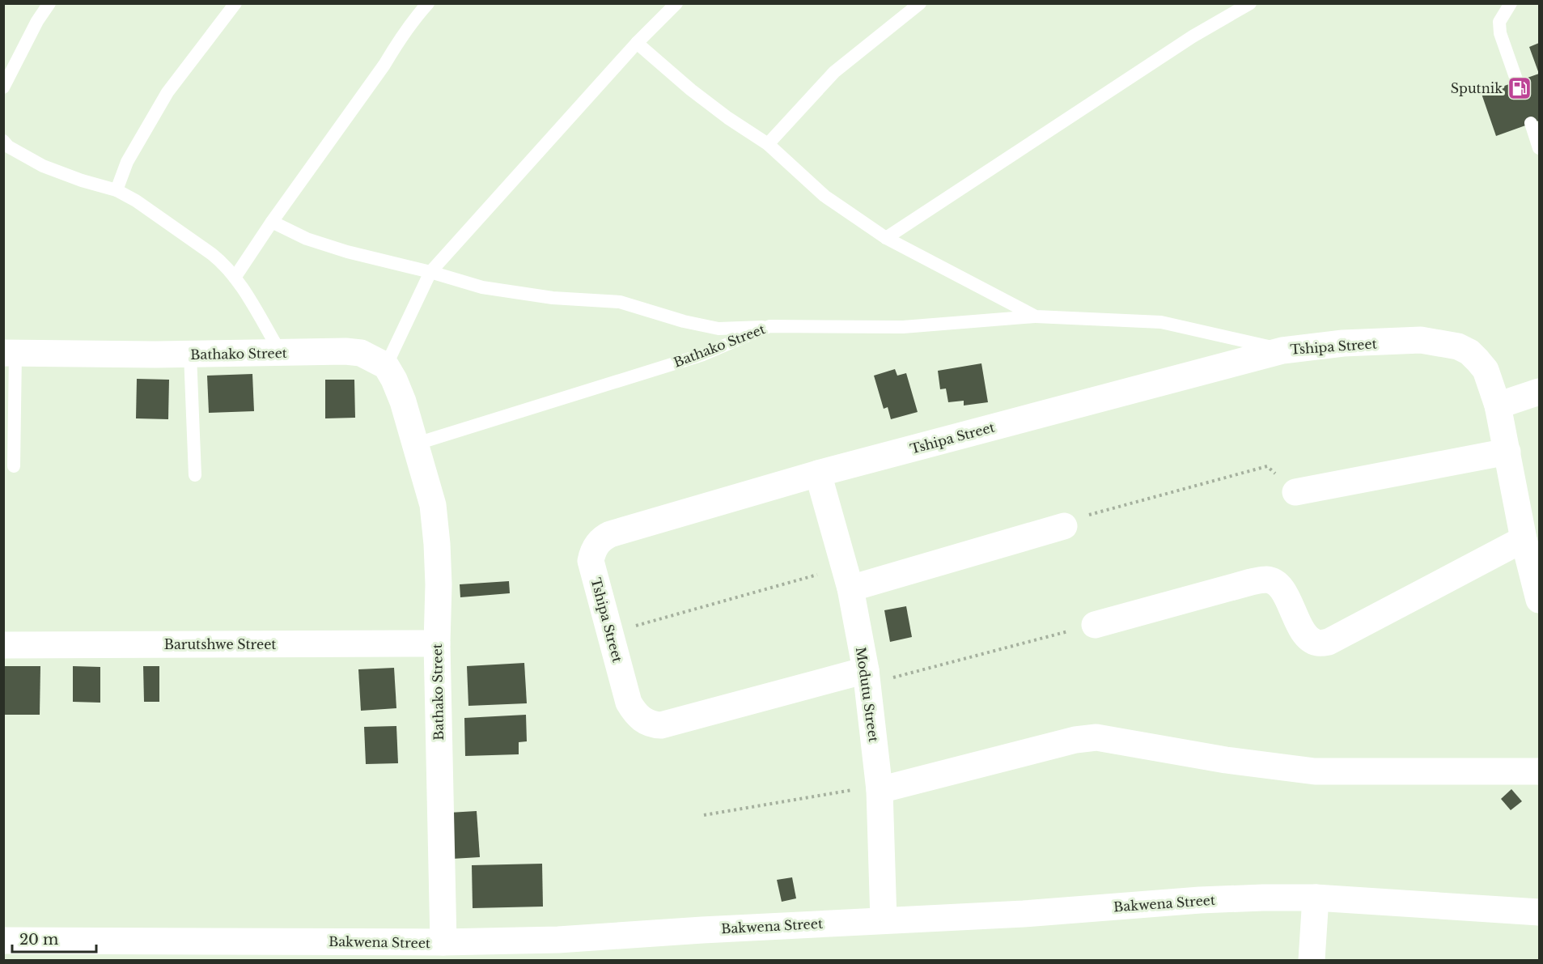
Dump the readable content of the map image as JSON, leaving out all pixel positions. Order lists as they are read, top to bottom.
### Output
{
  "streets": {
    "street": [
      "Bathako Street",
      "Tshipa Street",
      "Barutshwe Street",
      "Modutu Street",
      "Bakwena Street"
    ]
  },
  "crossings": [
    ["Bathako Street", "Tshipa Street"],
    ["Bathako Street", "Barutshwe Street"],
    ["Bathako Street", "Bakwena Street"],
    ["Tshipa Street", "Modutu Street"],
    ["Modutu Street", "Bakwena Street"]
  ],
  "places": {
    "fuel station": ["Sputnik"]
  },
  "scale_bar": "20 m"
}
